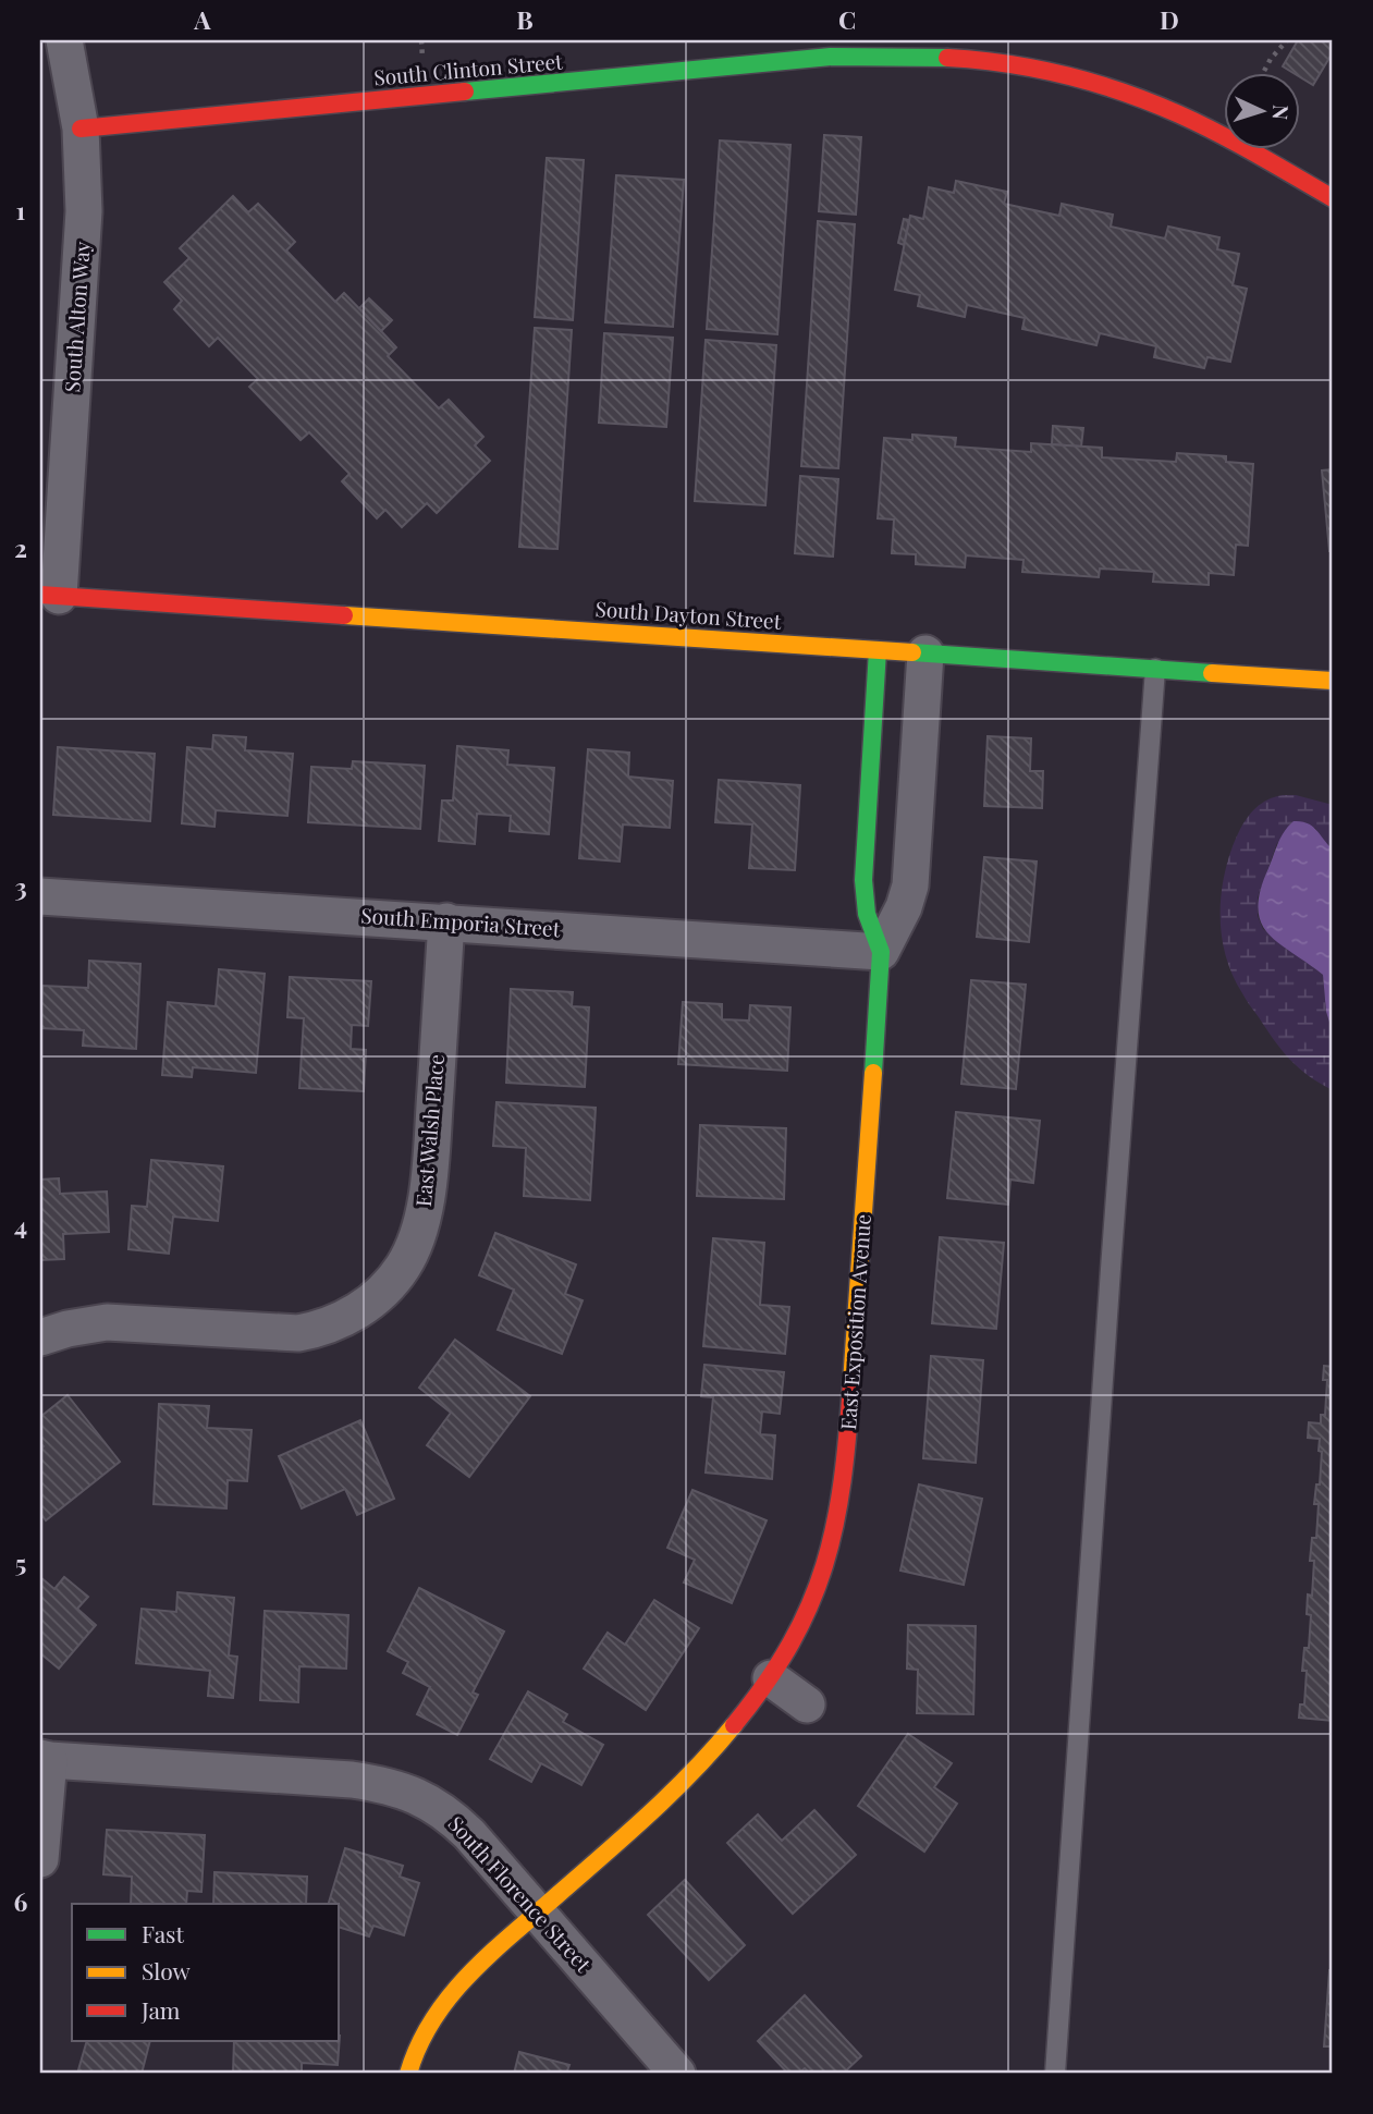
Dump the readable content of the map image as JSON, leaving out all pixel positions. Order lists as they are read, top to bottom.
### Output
{
  "streets": {
    "street": [
      "South Clinton Street",
      "South Alton Way",
      "South Dayton Street",
      "South Emporia Street",
      "East Walsh Place",
      "East Exposition Avenue",
      "South Florence Street"
    ]
  },
  "crossings": [
    ["South Clinton Street", "South Alton Way"],
    ["South Alton Way", "South Dayton Street"],
    ["South Dayton Street", "East Exposition Avenue"],
    ["South Emporia Street", "East Walsh Place"],
    ["South Emporia Street", "East Exposition Avenue"],
    ["East Exposition Avenue", "South Florence Street"]
  ],
  "legend": ["Fast", "Slow", "Jam"],
  "north": "right",
  "grid": {
    "columns": [
      "A",
      "B",
      "C",
      "D"
    ],
    "rows": [
      "1",
      "2",
      "3",
      "4",
      "5",
      "6"
    ]
  }
}
